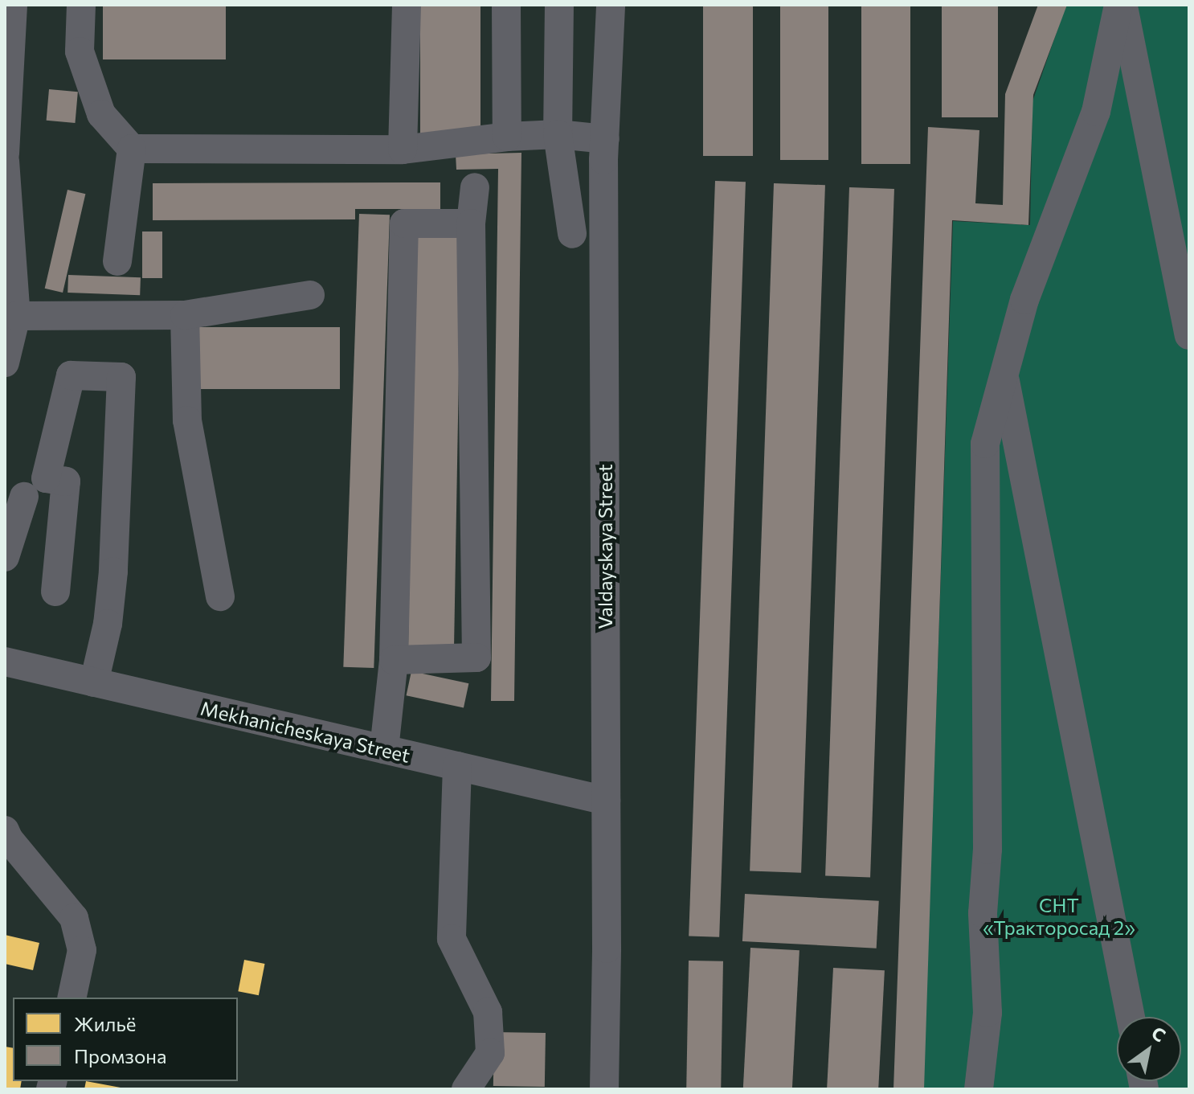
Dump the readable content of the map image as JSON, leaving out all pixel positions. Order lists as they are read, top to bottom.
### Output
{
  "streets": {
    "street": ["Valdayskaya Street", "Mekhanicheskaya Street"]
  },
  "crossings": [
    ["Valdayskaya Street", "Mekhanicheskaya Street"]
  ],
  "parks": ["СНТ «Тракторосад 2»"],
  "legend": ["Жильё", "Промзона"],
  "north": "top right"
}
